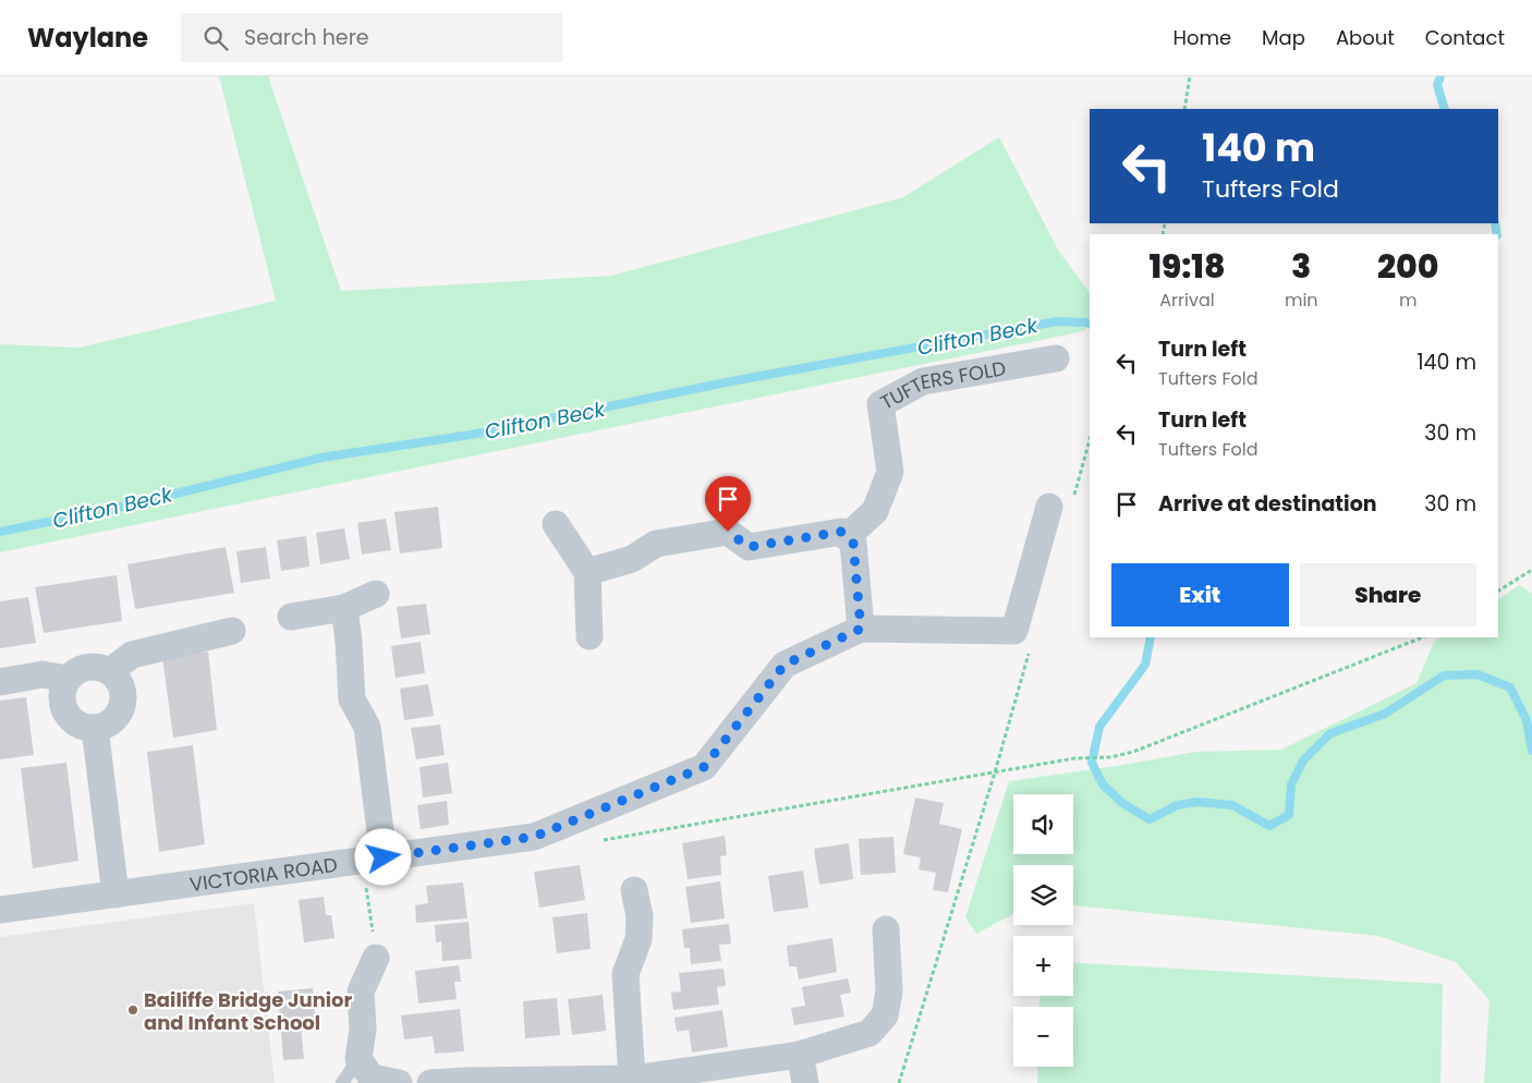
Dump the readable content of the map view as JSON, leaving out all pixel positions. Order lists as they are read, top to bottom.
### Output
{
  "streets": {
    "street": ["TUFTERS FOLD", "VICTORIA ROAD"]
  },
  "water": ["Clifton Beck"],
  "places": ["Bailiffe Bridge Junior and Infant School"],
  "page": {
    "header": "Waylane",
    "search": "Search here",
    "nav": [
      "Home",
      "Map",
      "About",
      "Contact"
    ],
    "turn": ["140 m", "Tufters Fold"],
    "eta": [
      "19:18",
      "Arrival",
      "3",
      "min",
      "200",
      "m"
    ],
    "list": [
      {
        "name": "Turn left",
        "note": "Tufters Fold",
        "value": "140 m"
      },
      {
        "name": "Turn left",
        "note": "Tufters Fold",
        "value": "30 m"
      },
      {
        "name": "Arrive at destination",
        "value": "30 m"
      }
    ],
    "buttons": ["Exit", "Share"],
    "map_buttons": ["+", "−"]
  }
}
